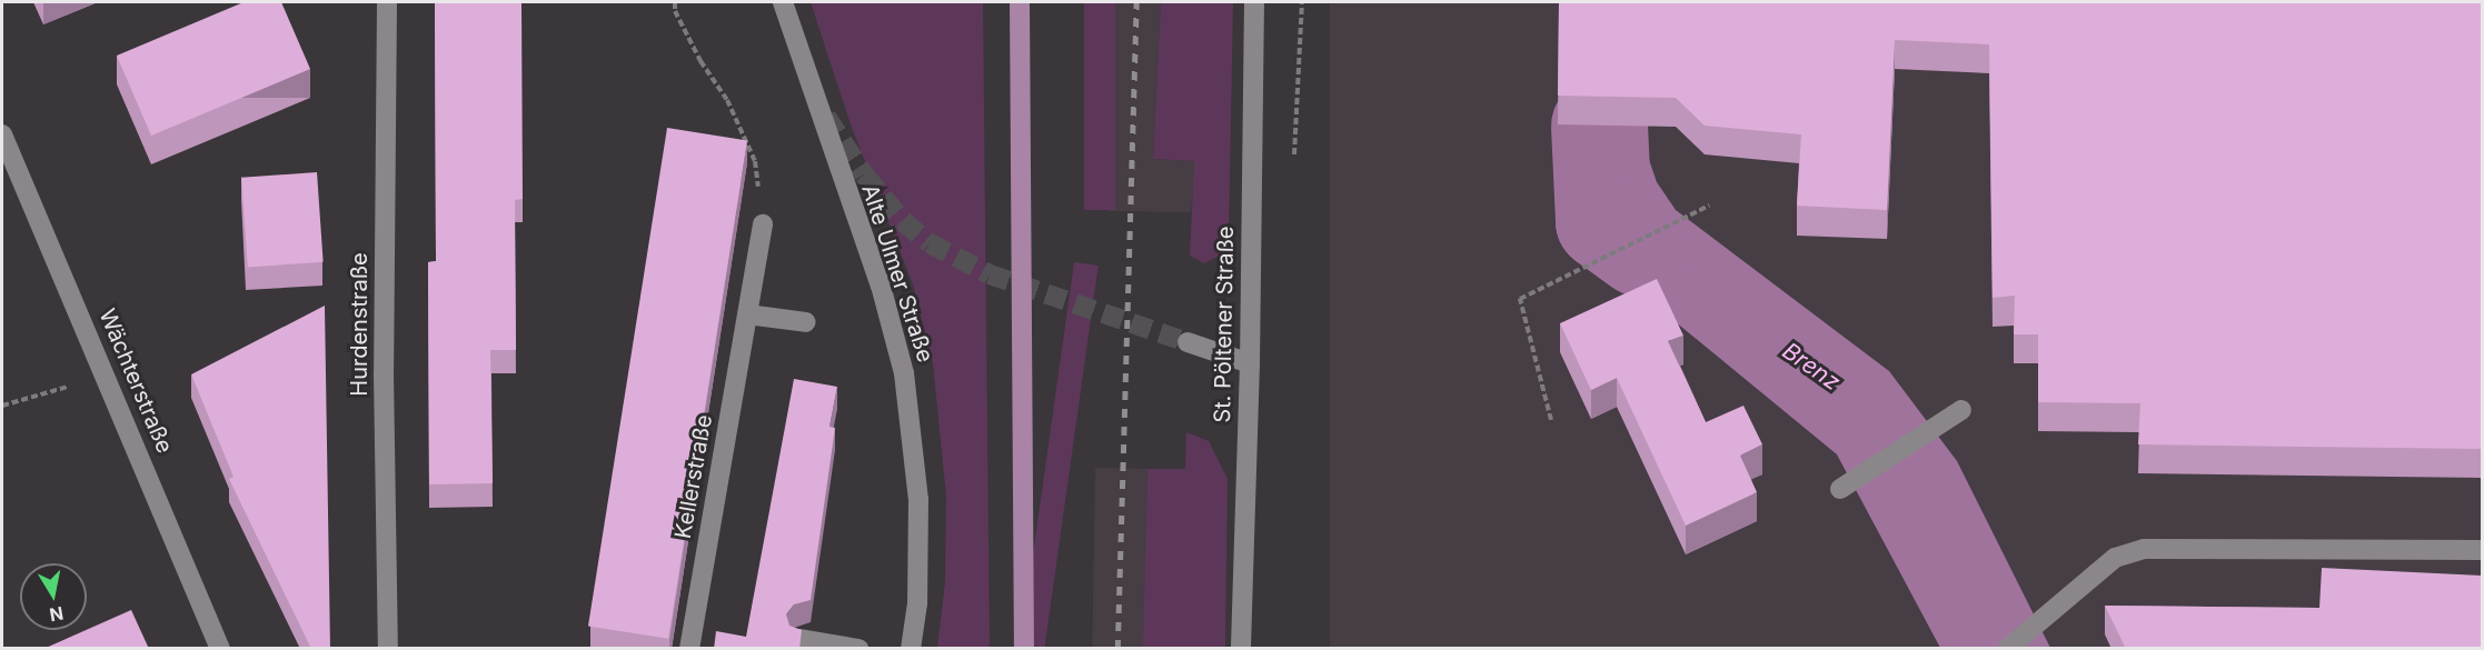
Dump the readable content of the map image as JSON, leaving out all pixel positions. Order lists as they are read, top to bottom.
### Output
{
  "streets": {
    "street": [
      "Alte Ulmer Straße",
      "Hurdenstraße",
      "St. Pöltener Straße",
      "Wächterstraße",
      "Kellerstraße"
    ]
  },
  "water": ["Brenz"],
  "north": "bottom"
}
